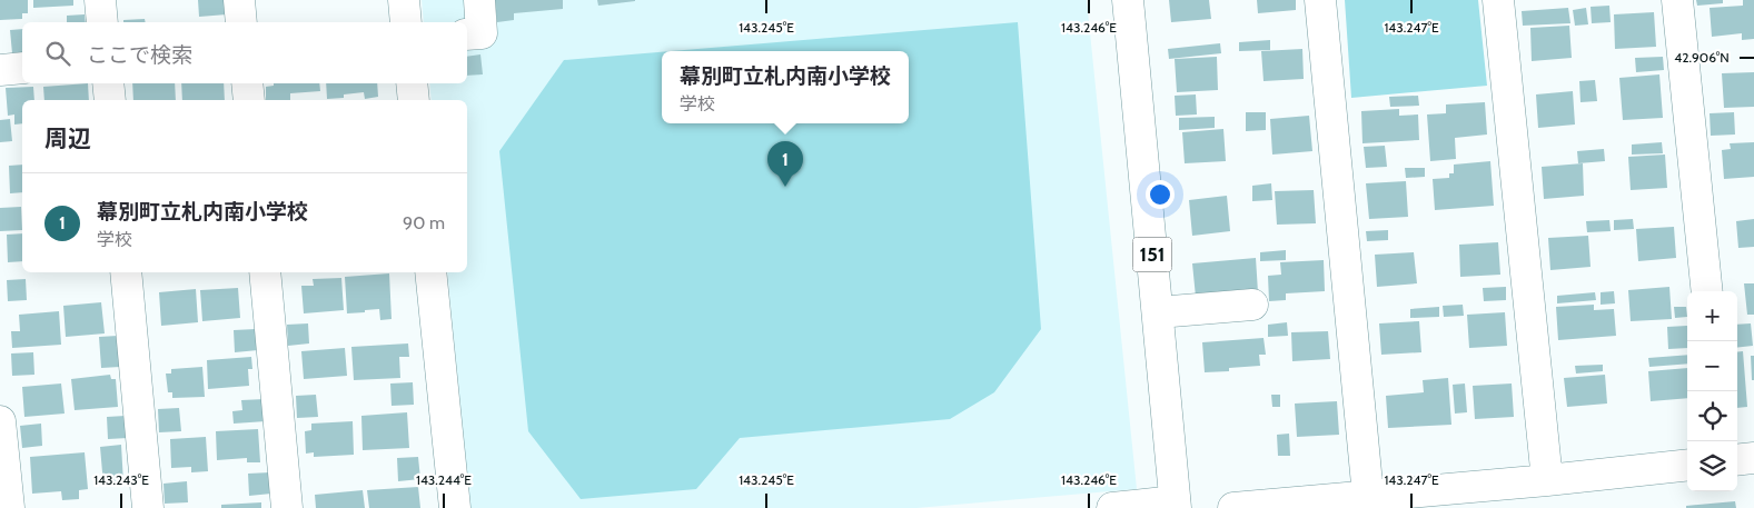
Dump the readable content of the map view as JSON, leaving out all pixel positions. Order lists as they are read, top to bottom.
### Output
{
  "streets": {
    "street": ["151"]
  },
  "page": {
    "search": "ここで検索",
    "popup": ["幕別町立札内南小学校", "学校"],
    "heading": "周辺",
    "pins": "1",
    "list": [
      {
        "mark": "1",
        "name": "幕別町立札内南小学校",
        "note": "学校",
        "value": "90 m"
      }
    ],
    "map_buttons": ["+", "−"]
  },
  "coordinates": [
    "143.245°E",
    "143.246°E",
    "143.247°E",
    "42.906°N",
    "143.243°E",
    "143.244°E"
  ]
}
